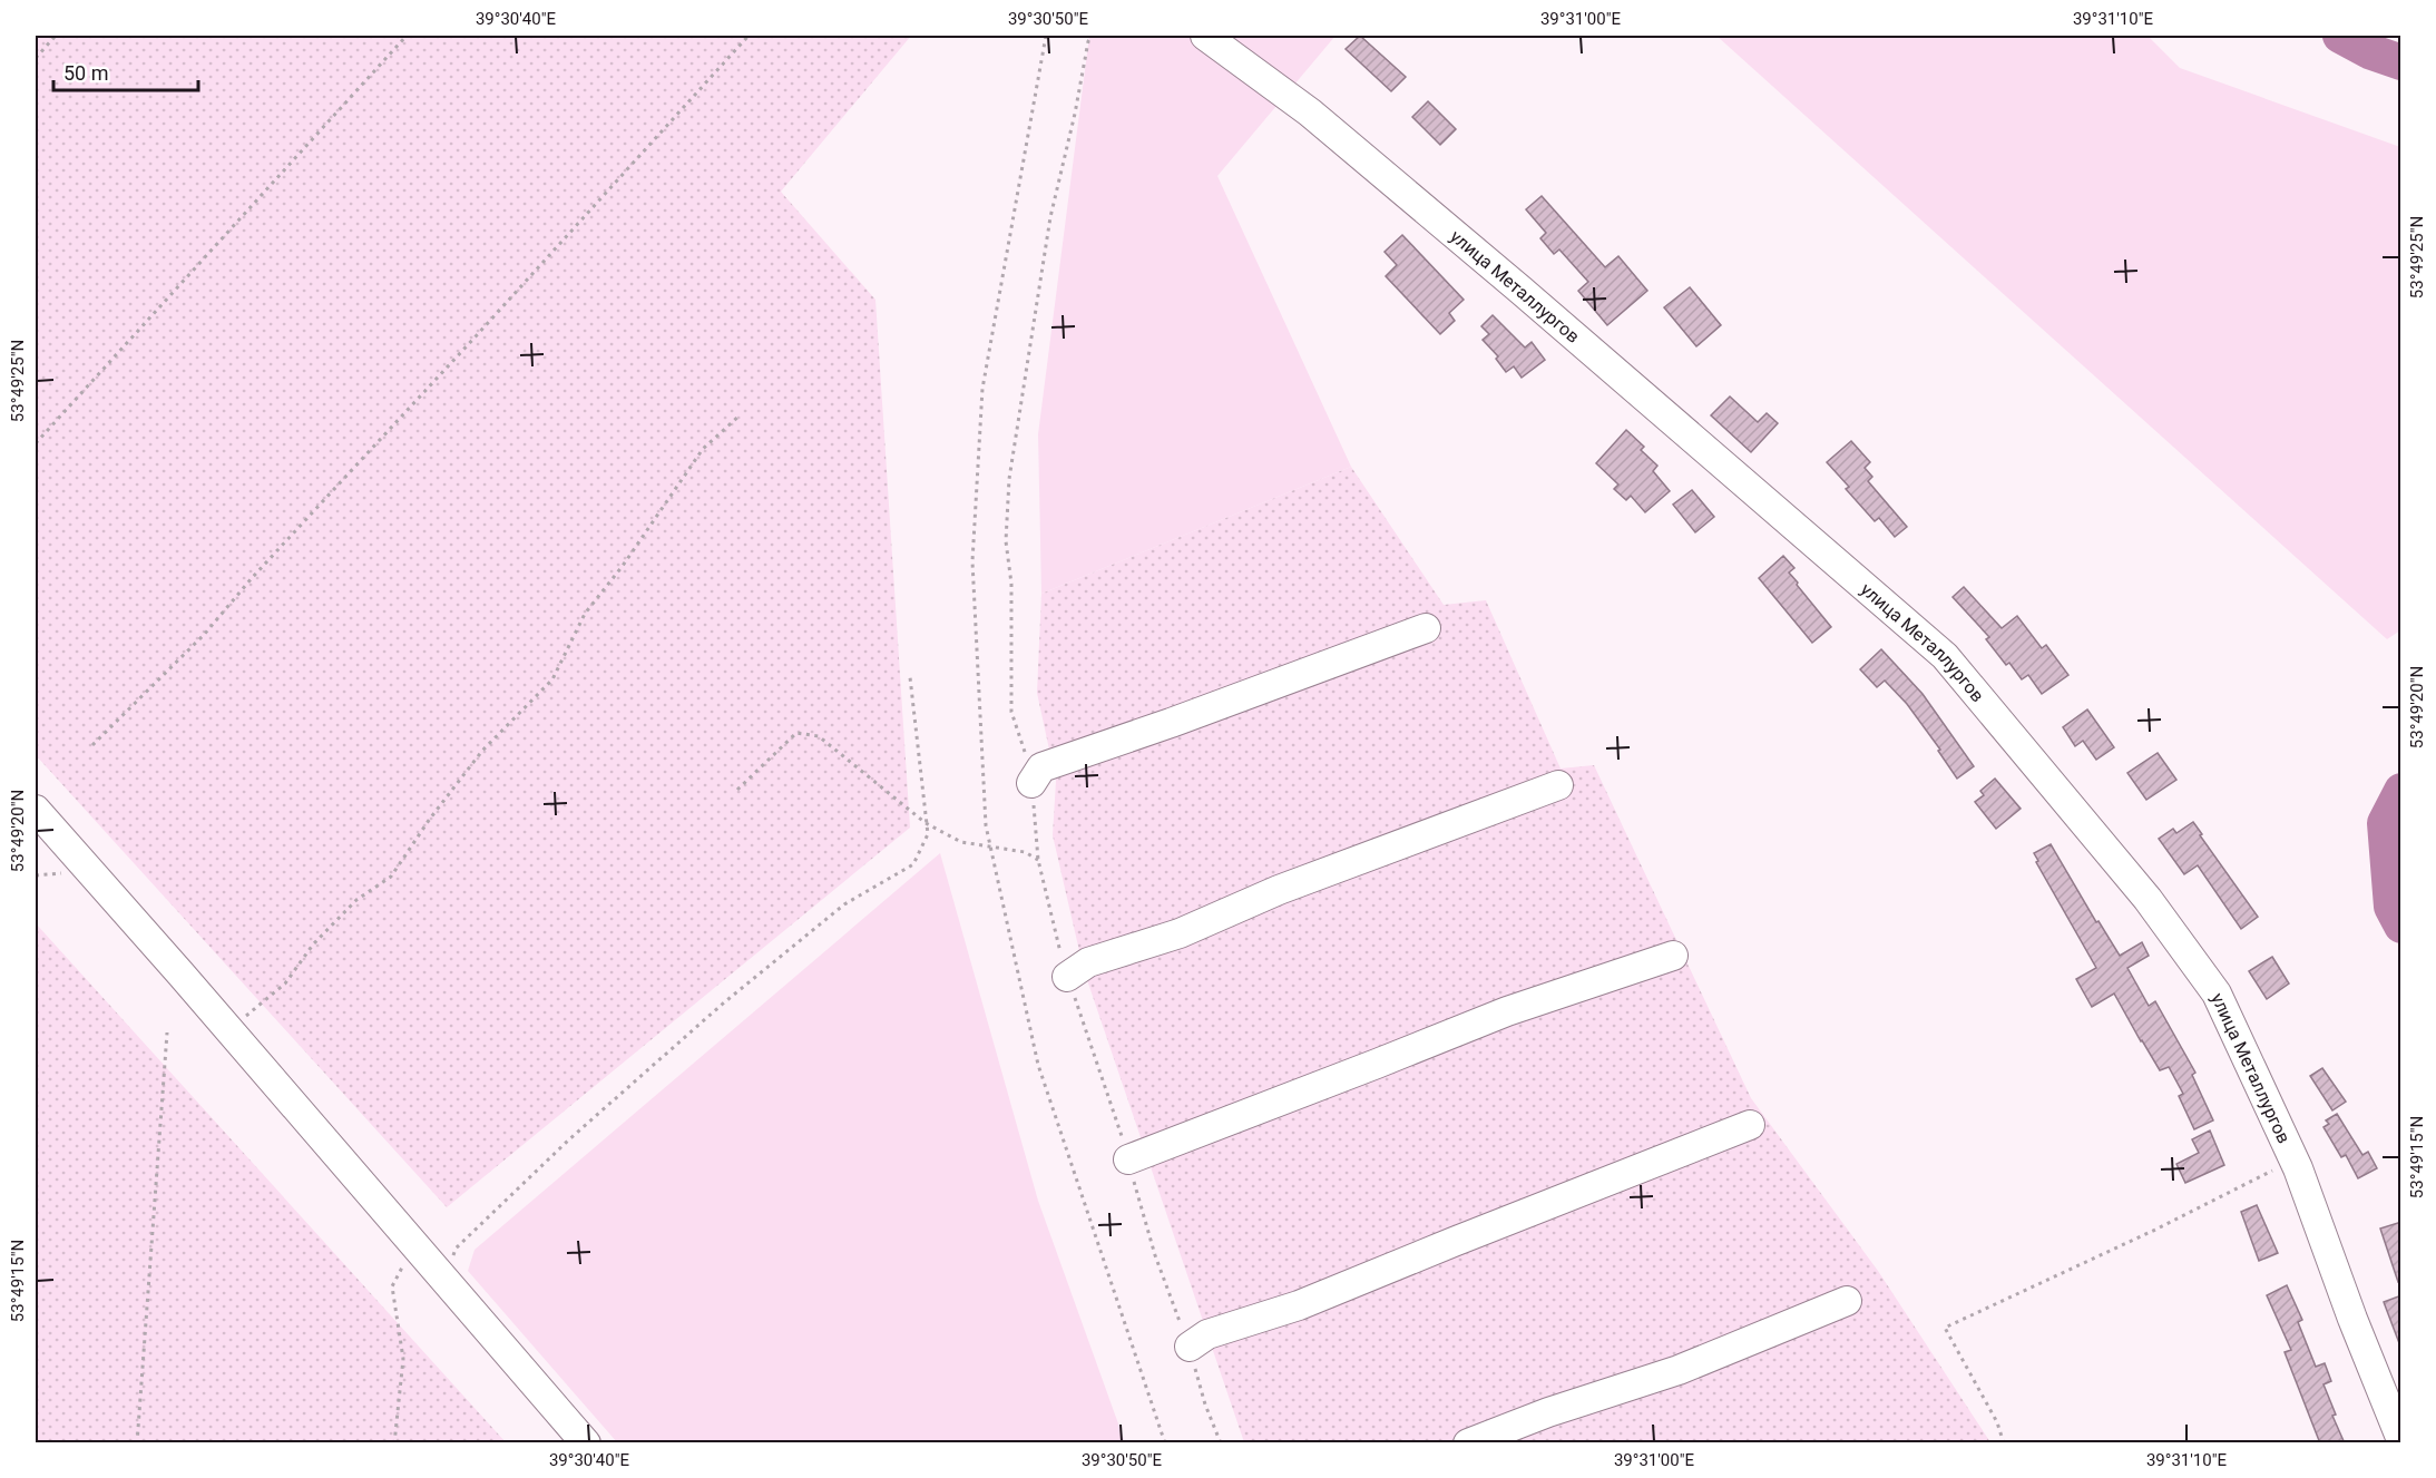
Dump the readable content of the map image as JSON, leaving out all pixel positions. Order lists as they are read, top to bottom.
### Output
{
  "streets": {
    "street": ["улица Металлургов"]
  },
  "scale_bar": "50 m",
  "coordinates": [
    "39°30'40\"E",
    "39°30'50\"E",
    "39°31'00\"E",
    "39°31'10\"E",
    "53°49'25\"N",
    "53°49'20\"N",
    "53°49'15\"N"
  ]
}
